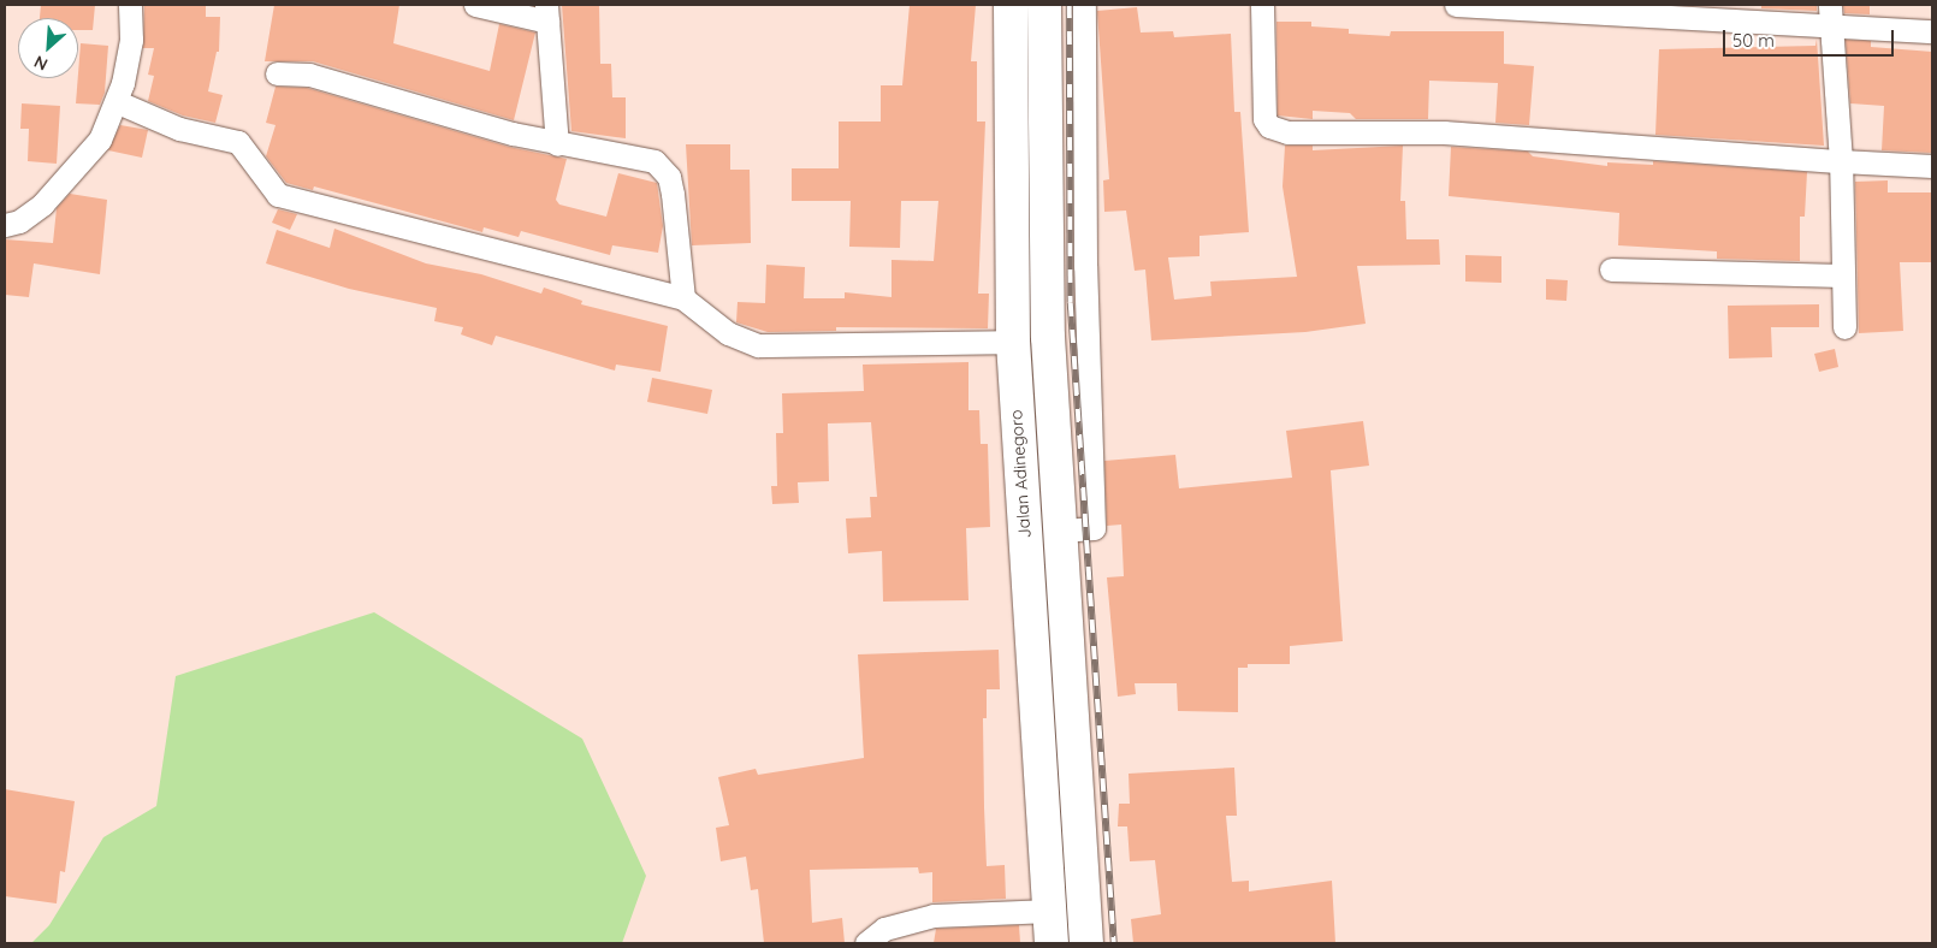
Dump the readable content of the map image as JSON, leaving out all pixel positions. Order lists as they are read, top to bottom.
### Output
{
  "streets": {
    "highway": ["Jalan Adinegoro"]
  },
  "scale_bar": "50 m",
  "north": "bottom left"
}
